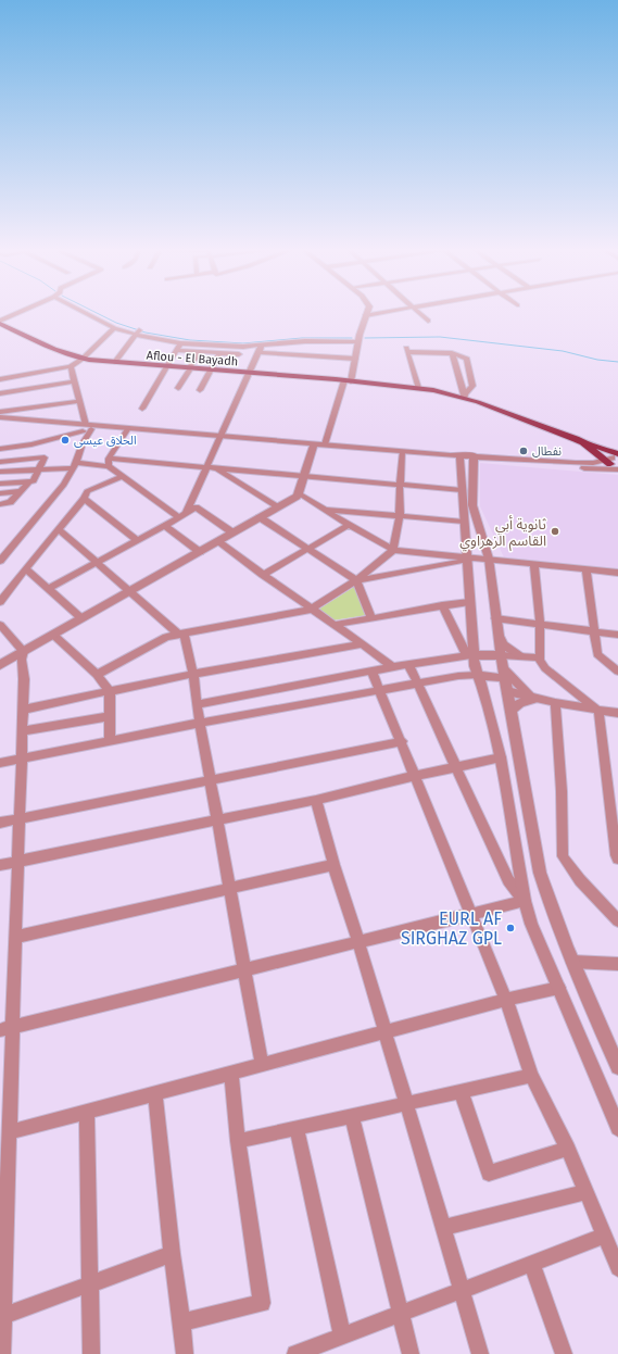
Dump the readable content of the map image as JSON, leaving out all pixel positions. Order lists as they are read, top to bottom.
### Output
{
  "streets": {
    "main road": ["Aflou - El Bayadh"]
  },
  "places": [
    "الحلاق عيسى",
    "نفطال",
    "ثانوية أبي القاسم الزهراوي",
    "EURL AF SIRGHAZ GPL"
  ]
}
